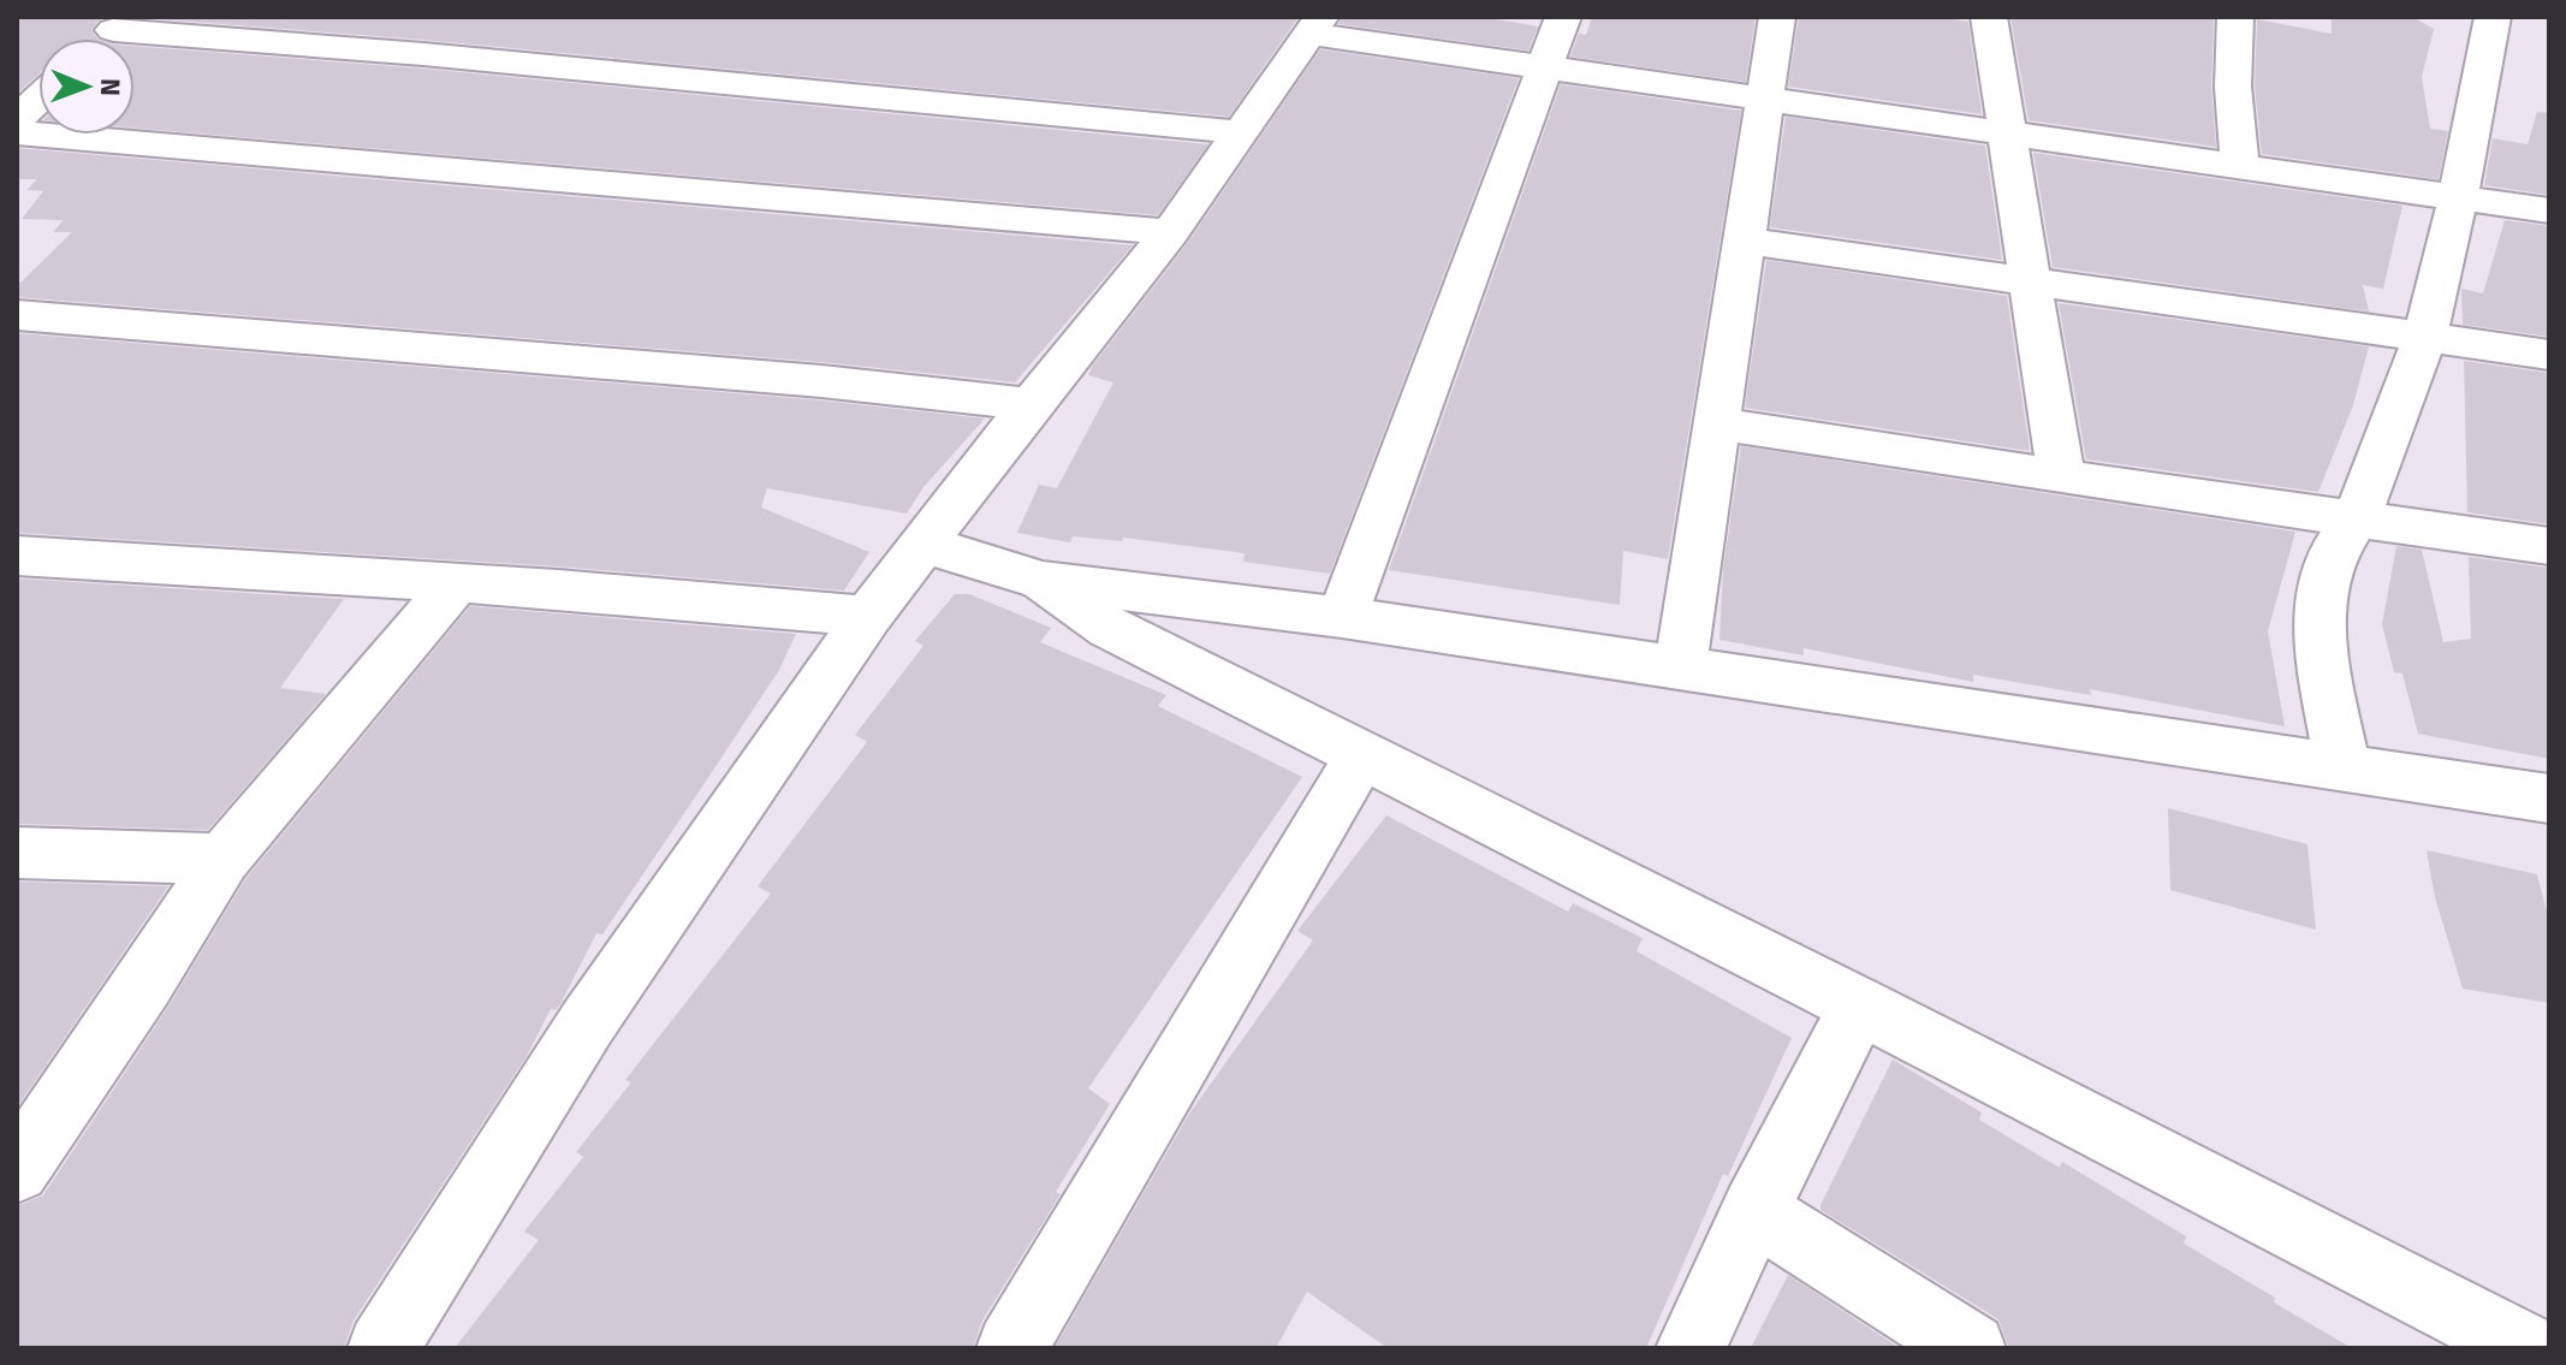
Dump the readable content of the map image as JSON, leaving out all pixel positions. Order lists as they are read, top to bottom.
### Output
{
  "north": "right"
}
